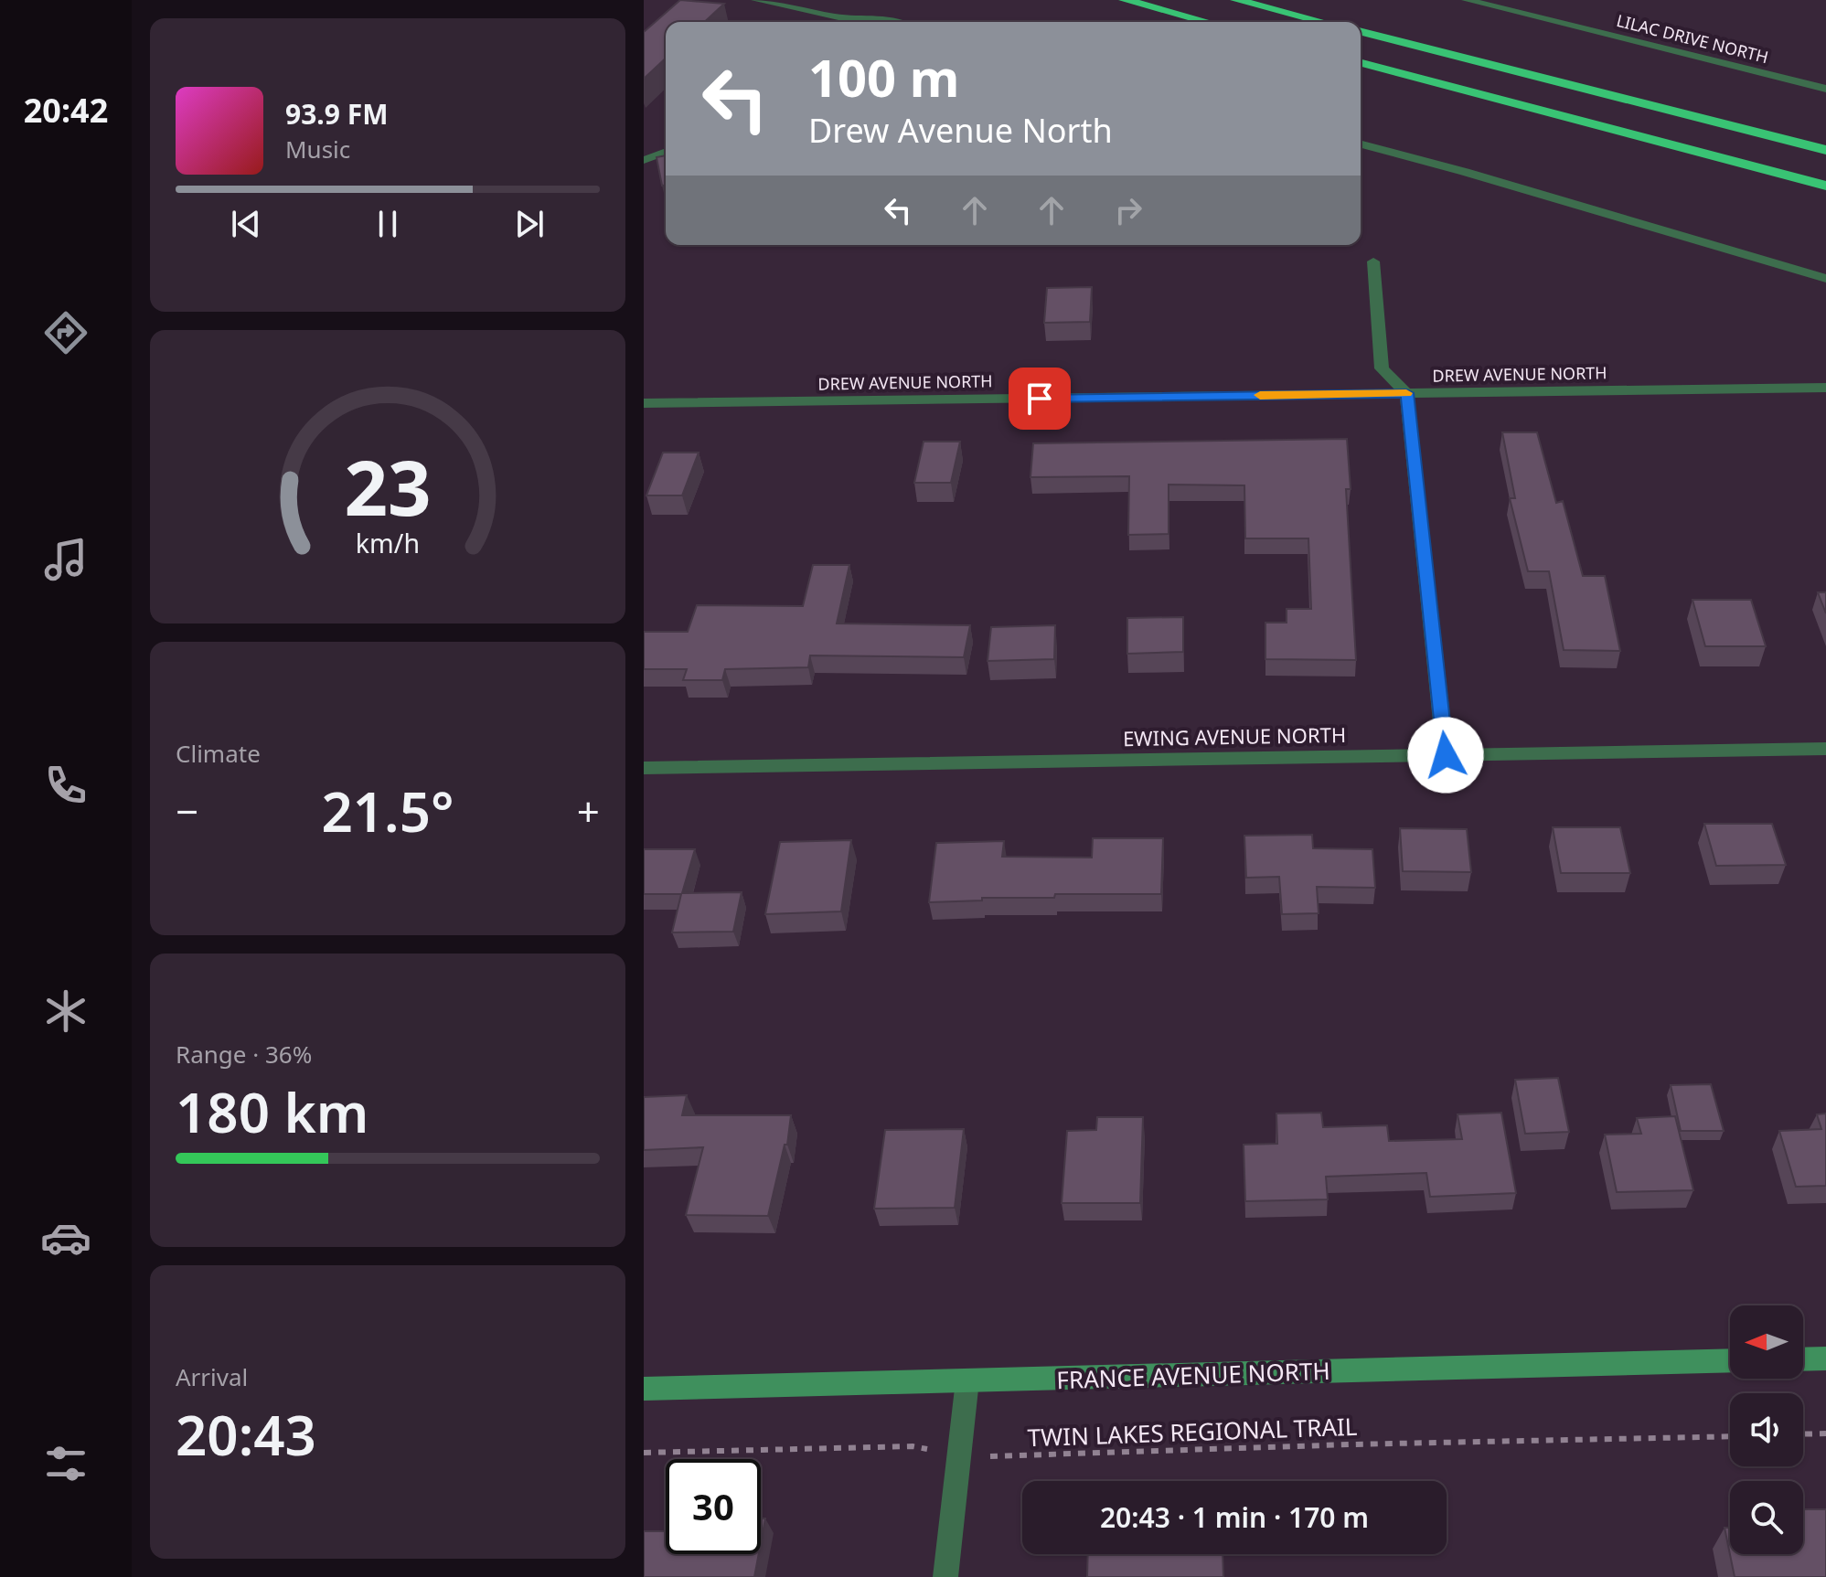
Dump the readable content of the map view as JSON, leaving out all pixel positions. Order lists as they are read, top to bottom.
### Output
{
  "streets": {
    "street": [
      "LILAC DRIVE NORTH",
      "DREW AVENUE NORTH",
      "EWING AVENUE NORTH",
      "FRANCE AVENUE NORTH"
    ],
    "path": ["TWIN LAKES REGIONAL TRAIL"]
  },
  "north": "left",
  "page": {
    "tabs": "20:42",
    "turn": ["100 m", "Drew Avenue North"],
    "song": ["93.9 FM", "Music"],
    "tile": [
      "Climate",
      ["Range · 36%", "180 km"],
      ["Arrival", "20:43"]
    ],
    "heat": ["−", "21.5°", "+"],
    "limit": "30",
    "trip": "20:43 · 1 min · 170 m",
    "gauge": ["23", "km/h"]
  }
}
